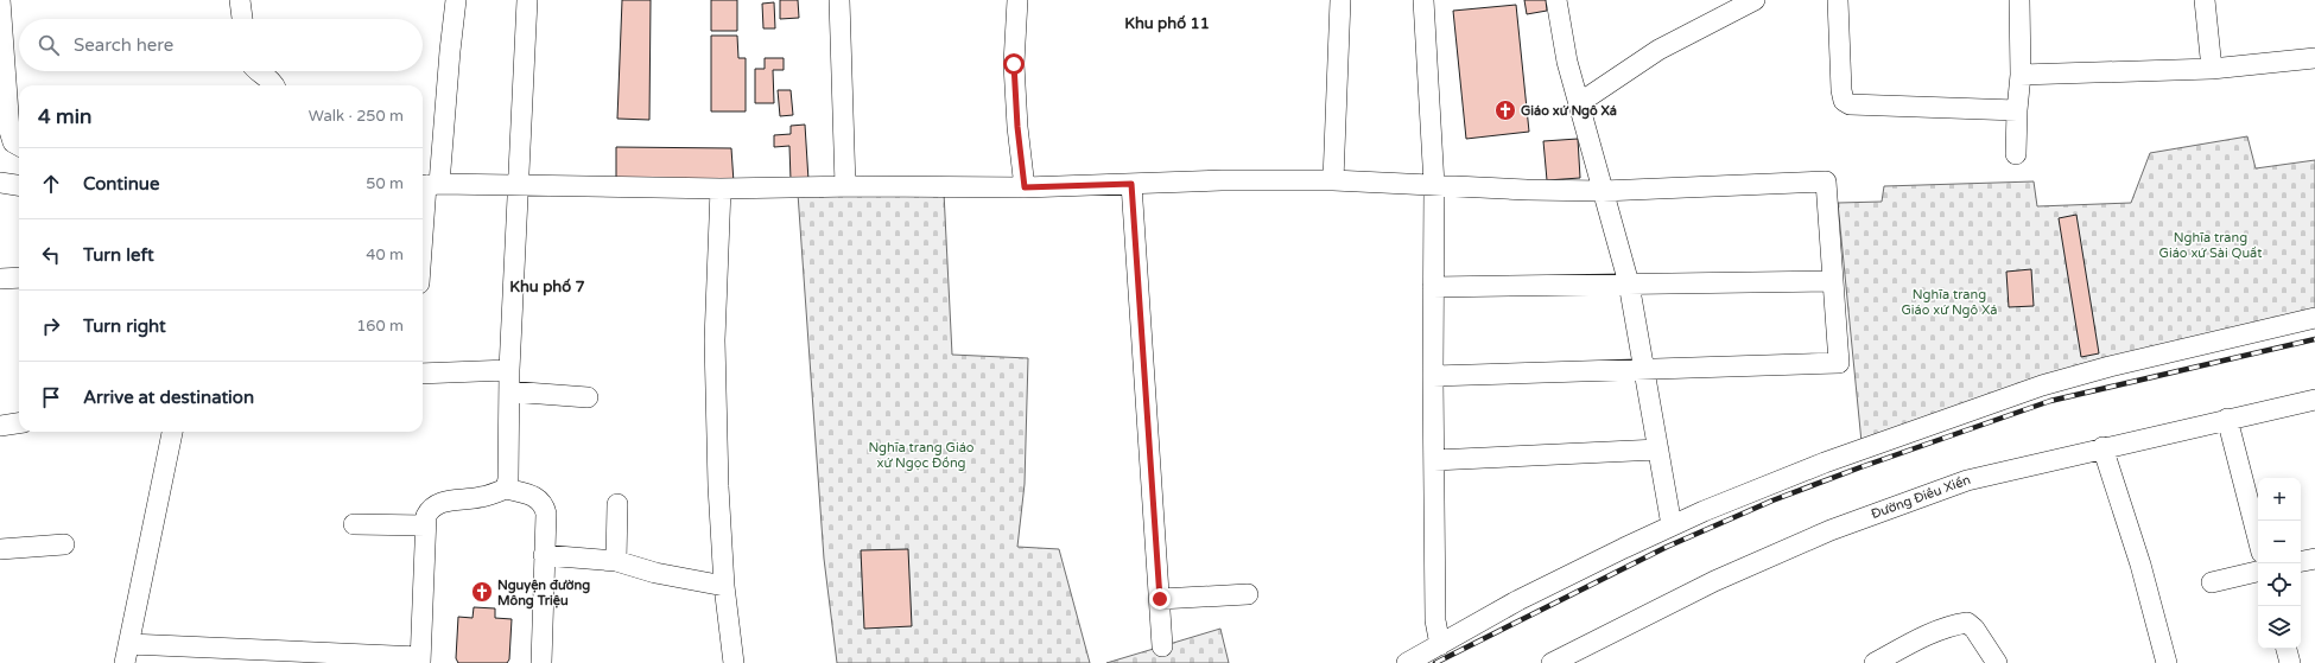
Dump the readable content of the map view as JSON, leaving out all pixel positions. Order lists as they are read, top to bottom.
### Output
{
  "streets": {
    "street": ["Đường Điều Xiển"]
  },
  "districts": ["Khu phố 11", "Khu phố 7"],
  "parks": ["Nghĩa trang Giáo xứ Sài Quất", "Nghĩa trang Giáo xứ Ngô Xá", "Nghĩa trang Giáo xứ Ngọc Đồng"],
  "places": {
    "church": ["Giáo xứ Ngô Xá", "Nguyện đường Mông Triệu"]
  },
  "page": {
    "search": "Search here",
    "heading": ["4 min", "Walk · 250 m"],
    "list": [
      ["Continue", "50 m"],
      ["Turn left", "40 m"],
      ["Turn right", "160 m"],
      "Arrive at destination"
    ],
    "map_buttons": ["+", "−"]
  }
}
